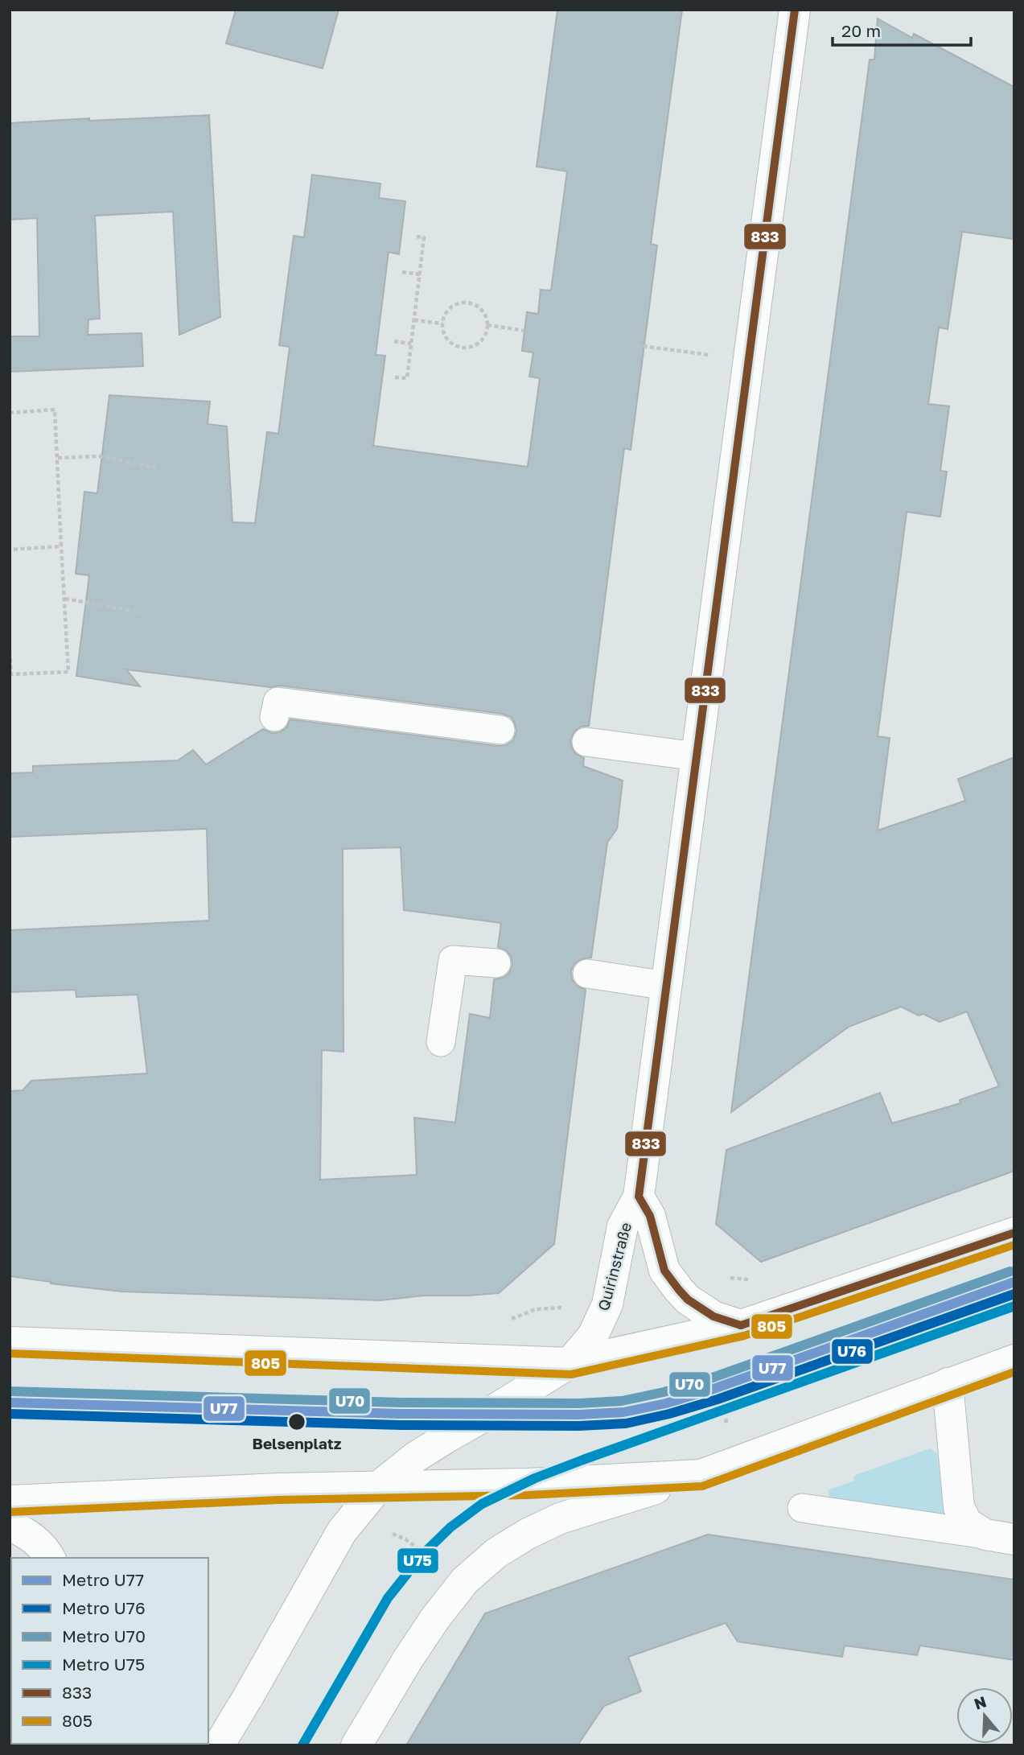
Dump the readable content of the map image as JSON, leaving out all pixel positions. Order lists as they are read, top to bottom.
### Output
{
  "streets": {
    "main road": ["Quirinstraße"]
  },
  "places": ["Belsenplatz"],
  "lines": [
    "transit line 833",
    "transit line 805",
    "metro line U70",
    "metro line U77",
    "metro line U76",
    "metro line U75"
  ],
  "legend": [
    "Metro U77",
    "Metro U76",
    "Metro U70",
    "Metro U75",
    "833",
    "805"
  ],
  "scale_bar": "20 m",
  "north": "top"
}
